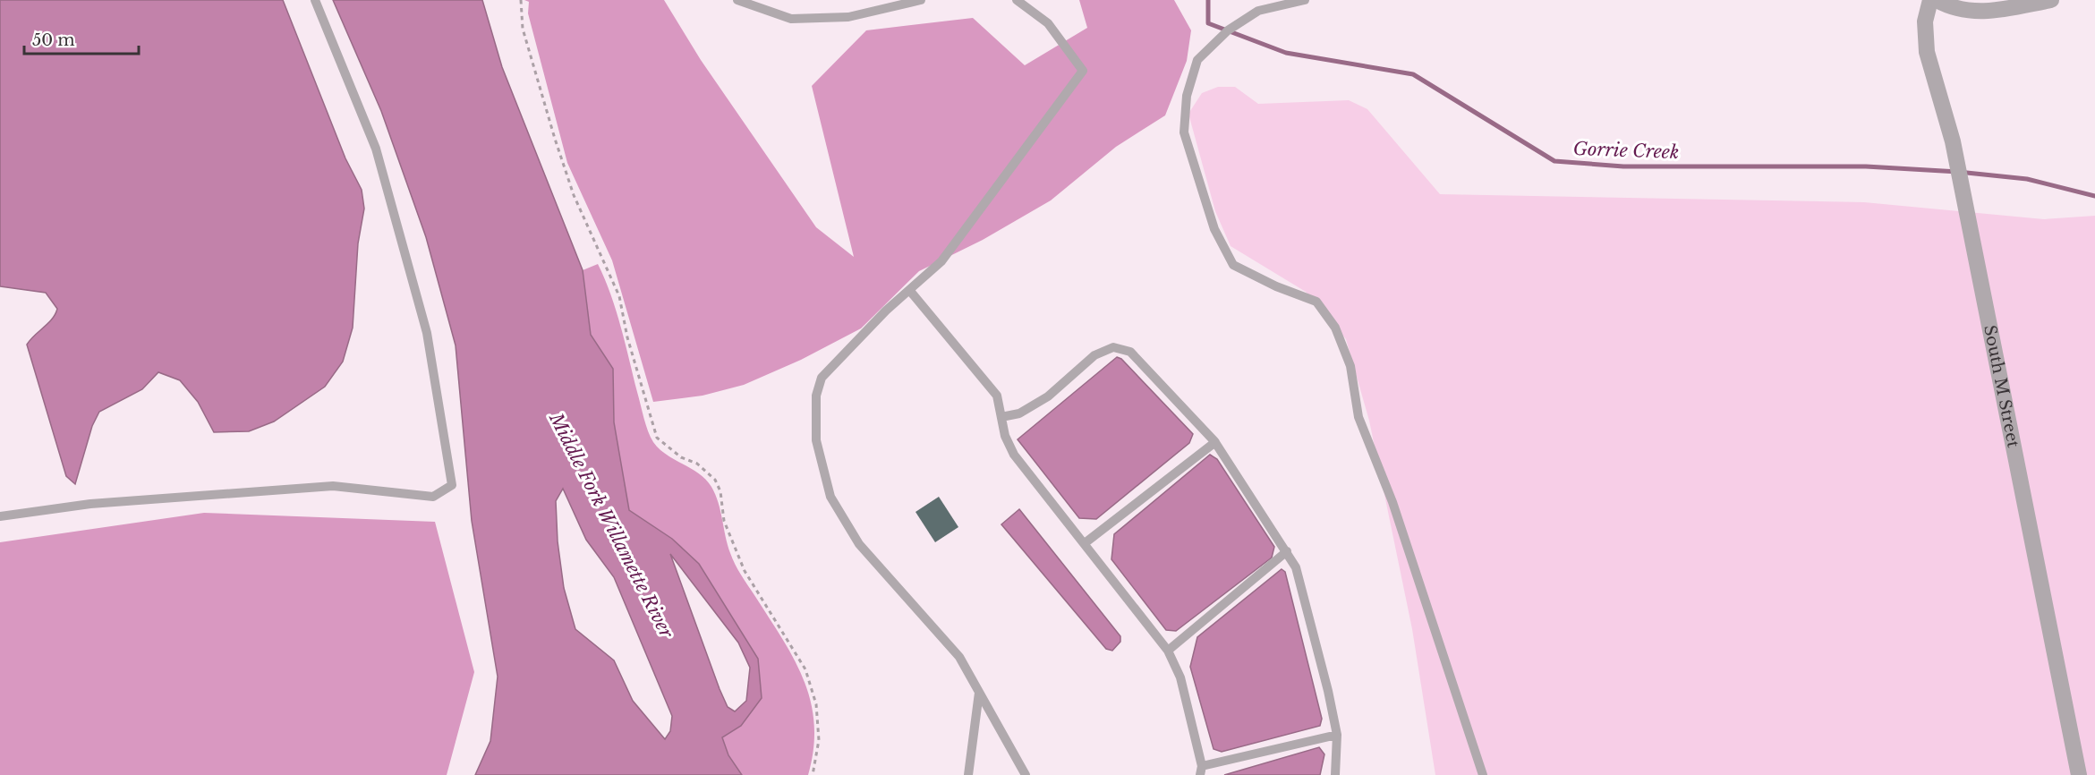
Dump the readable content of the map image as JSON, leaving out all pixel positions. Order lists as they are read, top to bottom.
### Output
{
  "streets": {
    "street": ["South M Street"]
  },
  "water": ["Gorrie Creek", "Middle Fork Willamette River"],
  "scale_bar": "50 m"
}
